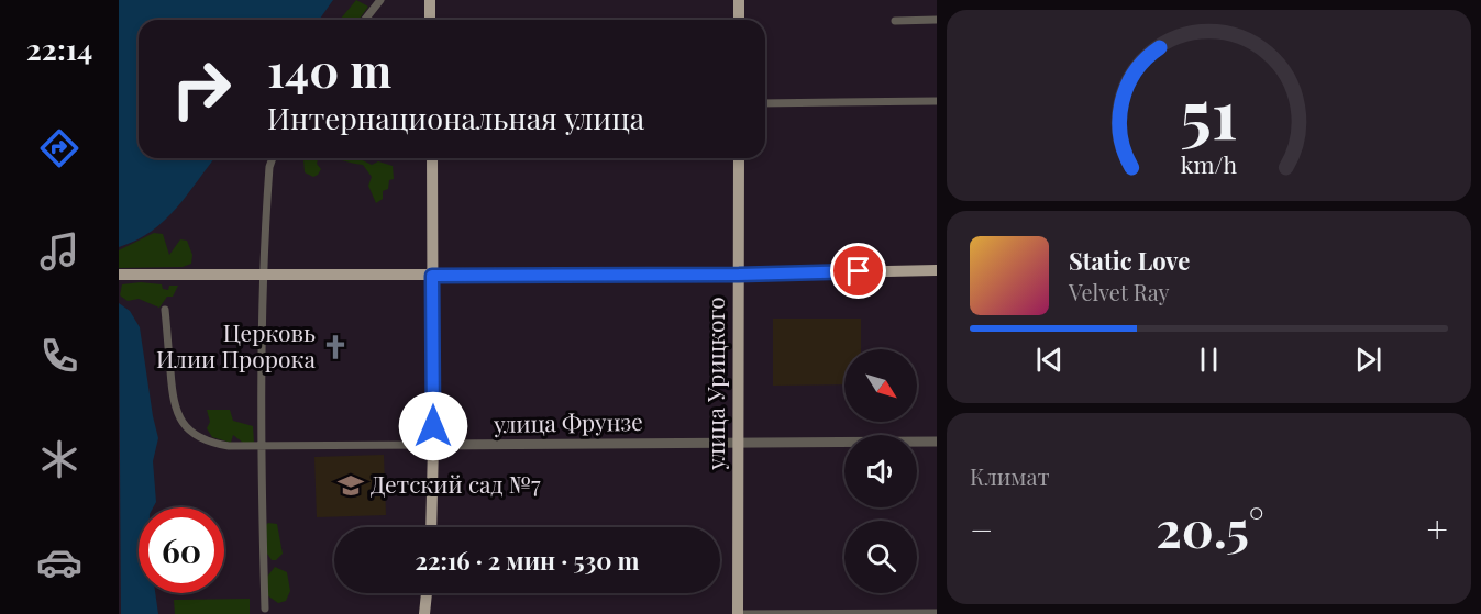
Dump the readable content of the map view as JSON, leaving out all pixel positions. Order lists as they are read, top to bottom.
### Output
{
  "streets": {
    "main road": ["улица Урицкого"],
    "street": ["улица Фрунзе"]
  },
  "crossings": [
    ["улица Урицкого", "улица Фрунзе"]
  ],
  "places": {
    "church": ["Церковь Илии Пророка"],
    "school or university": ["Детский сад №7"]
  },
  "north": "bottom right",
  "page": {
    "tabs": "22:14",
    "turn": ["140 m", "Интернациональная улица"],
    "song": ["Static Love", "Velvet Ray"],
    "tile": "Климат",
    "heat": ["−", "20.5°", "+"],
    "limit": "60",
    "trip": "22:16 · 2 мин · 530 m",
    "gauge": ["51", "km/h"]
  }
}
